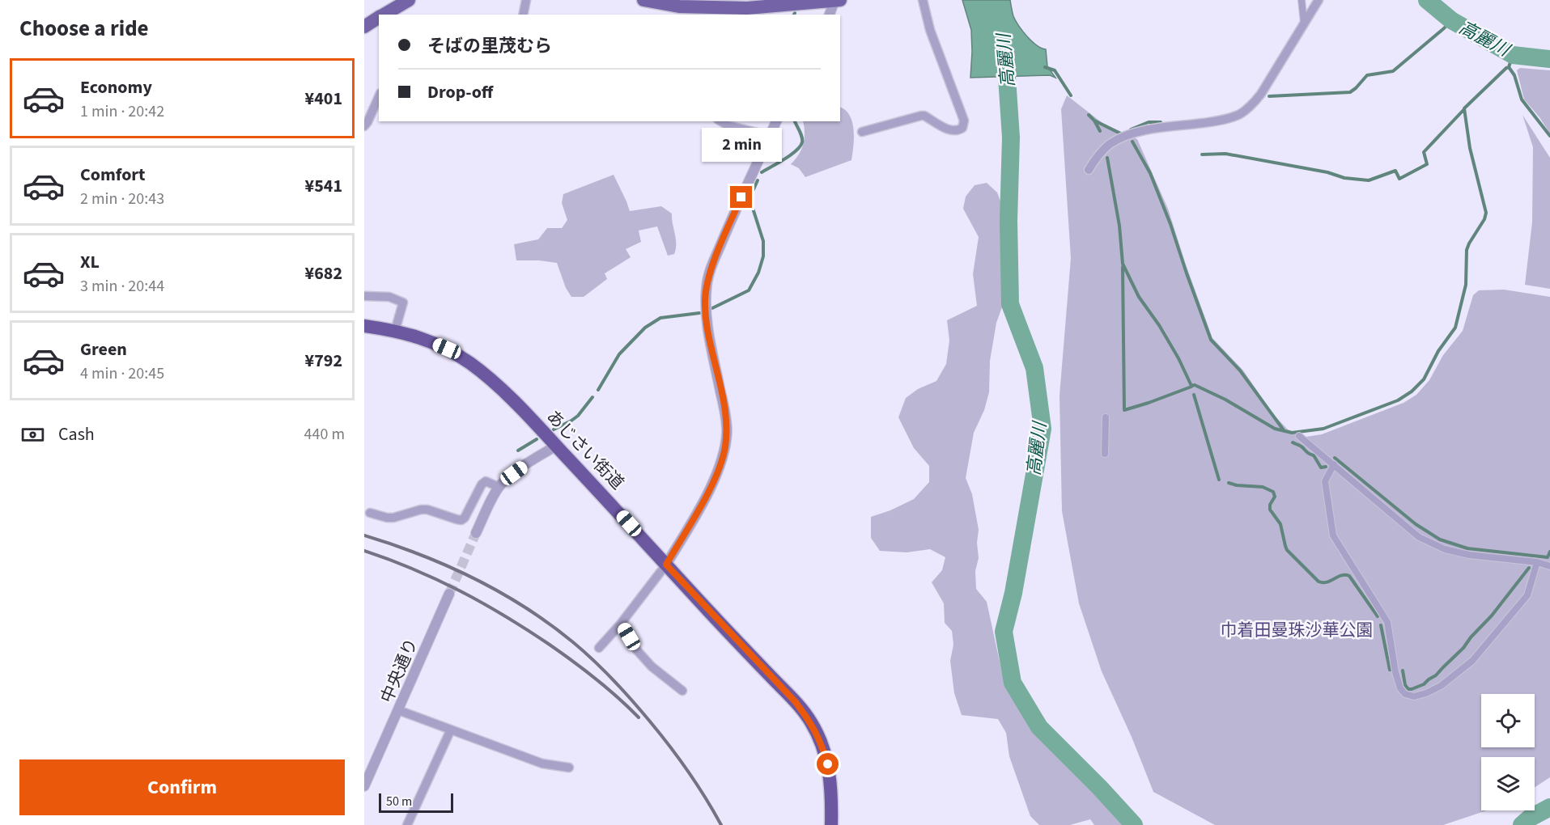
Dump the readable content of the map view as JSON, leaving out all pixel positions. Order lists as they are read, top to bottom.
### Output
{
  "streets": {
    "highway": ["あじさい街道"],
    "street": ["中央通り"]
  },
  "water": ["高麗川"],
  "parks": ["巾着田曼珠沙華公園"],
  "scale_bar": "50 m",
  "page": {
    "heading": "Choose a ride",
    "banner": ["そばの里茂むら", "Drop-off"],
    "list": [
      {
        "name": "Economy",
        "note": "1 min · 20:42",
        "value": "¥401"
      },
      {
        "name": "Comfort",
        "note": "2 min · 20:43",
        "value": "¥541"
      },
      {
        "name": "XL",
        "note": "3 min · 20:44",
        "value": "¥682"
      },
      {
        "name": "Green",
        "note": "4 min · 20:45",
        "value": "¥792"
      }
    ],
    "bubble": "2 min",
    "pay": ["Cash", "440 m"],
    "buttons": "Confirm",
    "scale": "50 m"
  }
}
